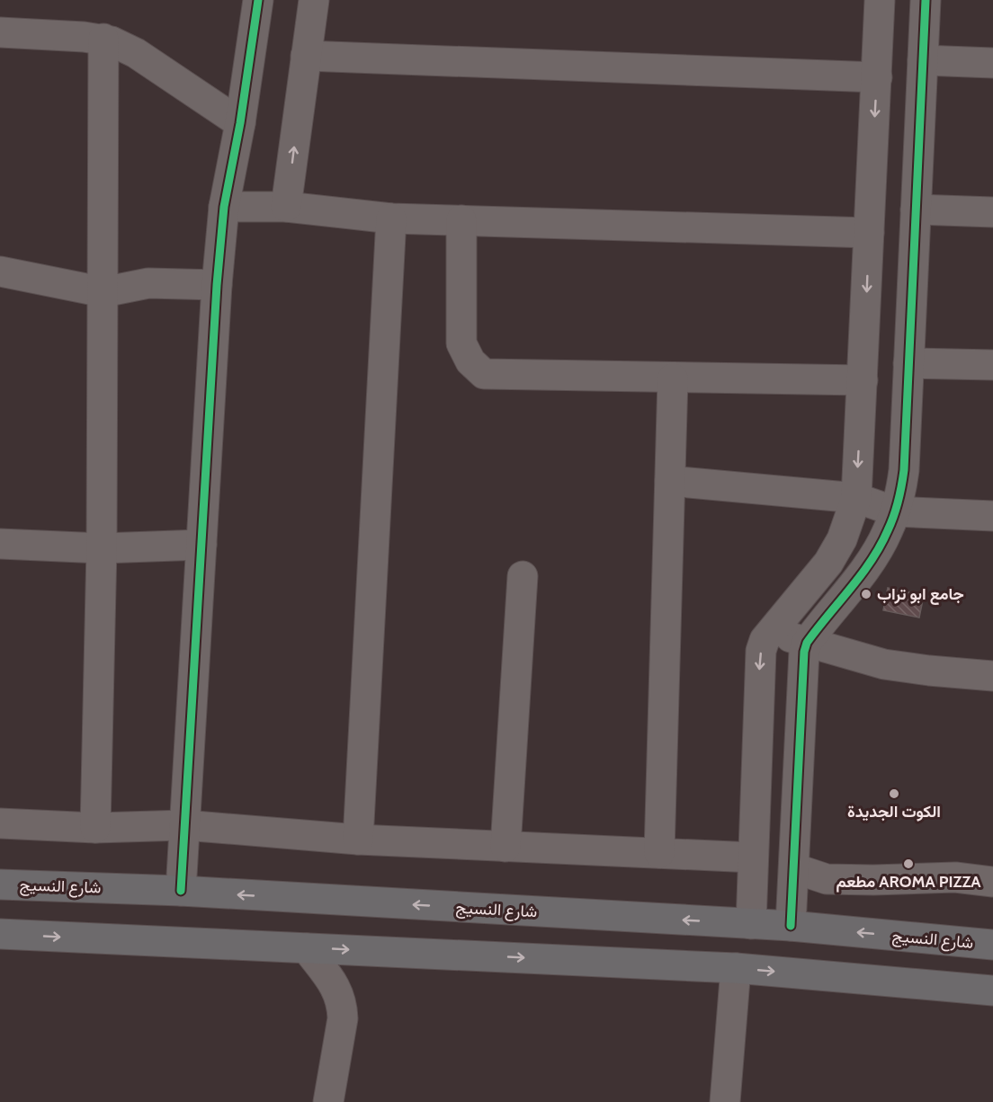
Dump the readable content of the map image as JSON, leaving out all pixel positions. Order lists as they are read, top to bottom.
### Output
{
  "streets": {
    "main road": ["شارع النسيج"]
  },
  "places": ["جامع ابو تراب", "الكوت الجديدة", "مطعم AROMA PIZZA"]
}
